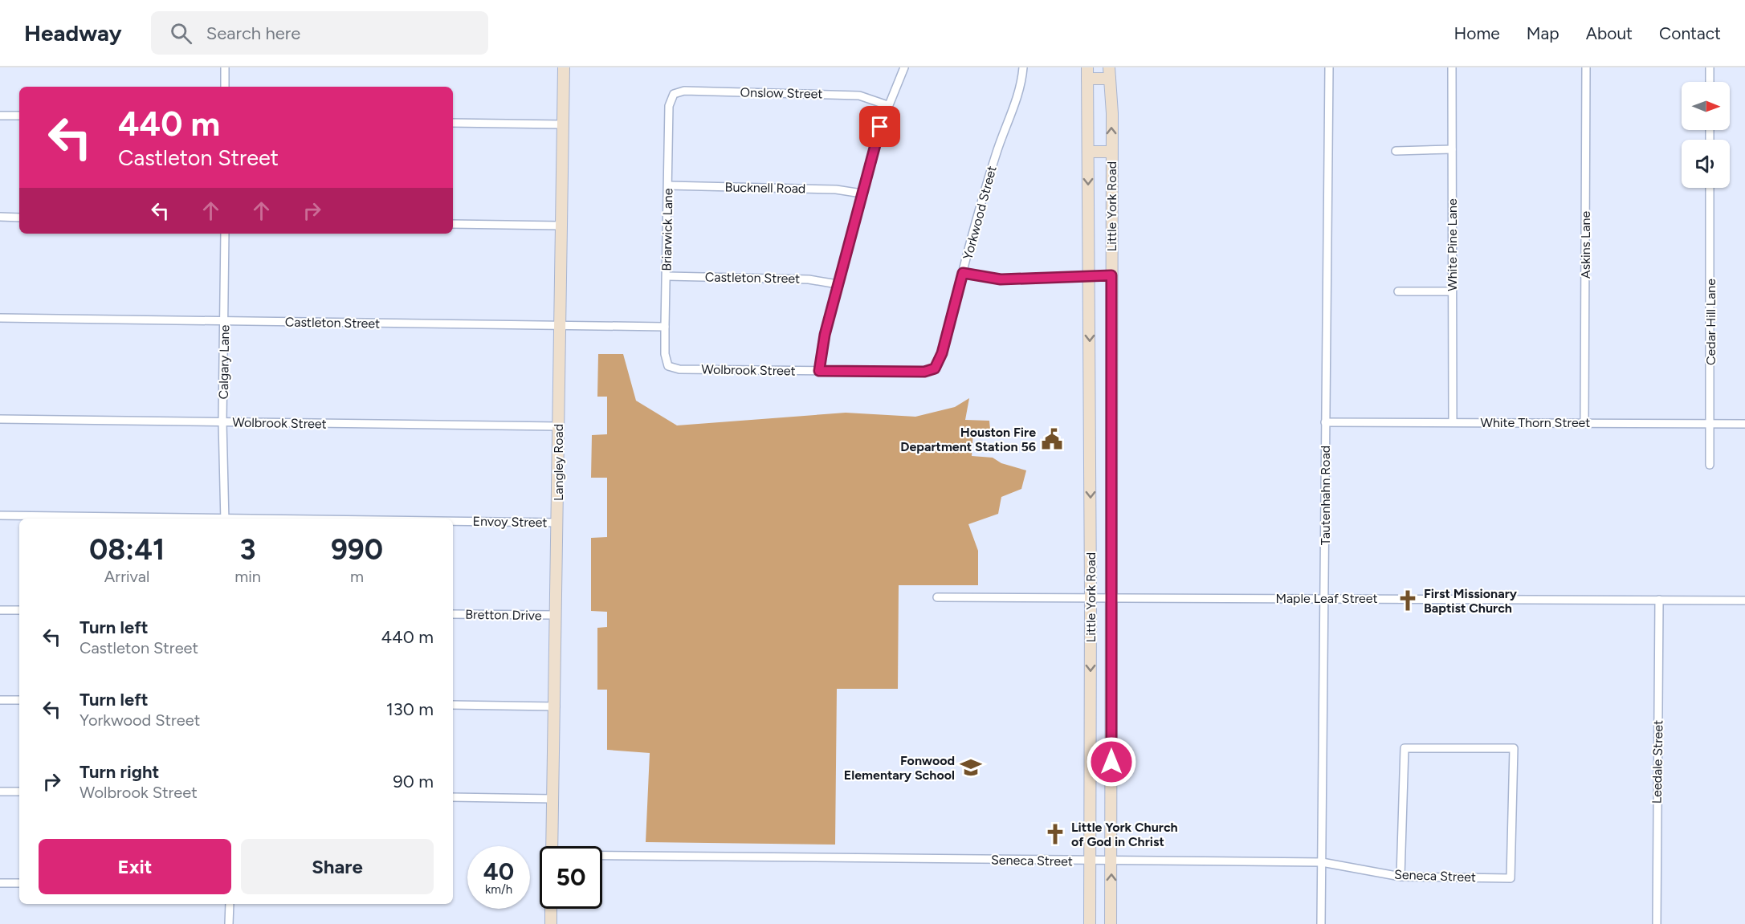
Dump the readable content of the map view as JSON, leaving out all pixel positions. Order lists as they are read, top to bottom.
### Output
{
  "streets": {
    "main road": ["Little York Road", "Langley Road"],
    "street": [
      "Onslow Street",
      "Bucknell Road",
      "Yorkwood Street",
      "Briarwick Lane",
      "White Pine Lane",
      "Askins Lane",
      "Castleton Street",
      "Cedar Hill Lane",
      "Calgary Lane",
      "Wolbrook Street",
      "White Thorn Street",
      "Tautenhahn Road",
      "Envoy Street",
      "Maple Leaf Street",
      "Bretton Drive",
      "Leedale Street",
      "Seneca Street"
    ]
  },
  "crossings": [
    ["Onslow Street", "Briarwick Lane"],
    ["Bucknell Road", "Briarwick Lane"],
    ["Little York Road", "Maple Leaf Street"],
    ["Little York Road", "Seneca Street"],
    ["Yorkwood Street", "Wolbrook Street"],
    ["Briarwick Lane", "Castleton Street"],
    ["Briarwick Lane", "Wolbrook Street"],
    ["White Pine Lane", "White Thorn Street"],
    ["Askins Lane", "White Thorn Street"],
    ["Castleton Street", "Calgary Lane"],
    ["Castleton Street", "Langley Road"],
    ["Cedar Hill Lane", "White Thorn Street"],
    ["Calgary Lane", "Wolbrook Street"],
    ["Wolbrook Street", "Langley Road"],
    ["White Thorn Street", "Tautenhahn Road"],
    ["Langley Road", "Envoy Street"],
    ["Langley Road", "Bretton Drive"],
    ["Tautenhahn Road", "Maple Leaf Street"],
    ["Tautenhahn Road", "Seneca Street"],
    ["Maple Leaf Street", "Leedale Street"]
  ],
  "places": {
    "public building": ["Houston Fire Department Station 56"],
    "church": ["First Missionary Baptist Church", "Little York Church of God in Christ"],
    "school or university": ["Fonwood Elementary School"]
  },
  "north": "right",
  "page": {
    "header": "Headway",
    "search": "Search here",
    "nav": [
      "Home",
      "Map",
      "About",
      "Contact"
    ],
    "turn": ["440 m", "Castleton Street"],
    "eta": [
      "08:41",
      "Arrival",
      "3",
      "min",
      "990",
      "m"
    ],
    "list": [
      {
        "name": "Turn left",
        "note": "Castleton Street",
        "value": "440 m"
      },
      {
        "name": "Turn left",
        "note": "Yorkwood Street",
        "value": "130 m"
      },
      {
        "name": "Turn right",
        "note": "Wolbrook Street",
        "value": "90 m"
      }
    ],
    "buttons": ["Exit", "Share"],
    "speed": "40 km/h",
    "limit": "50"
  }
}
